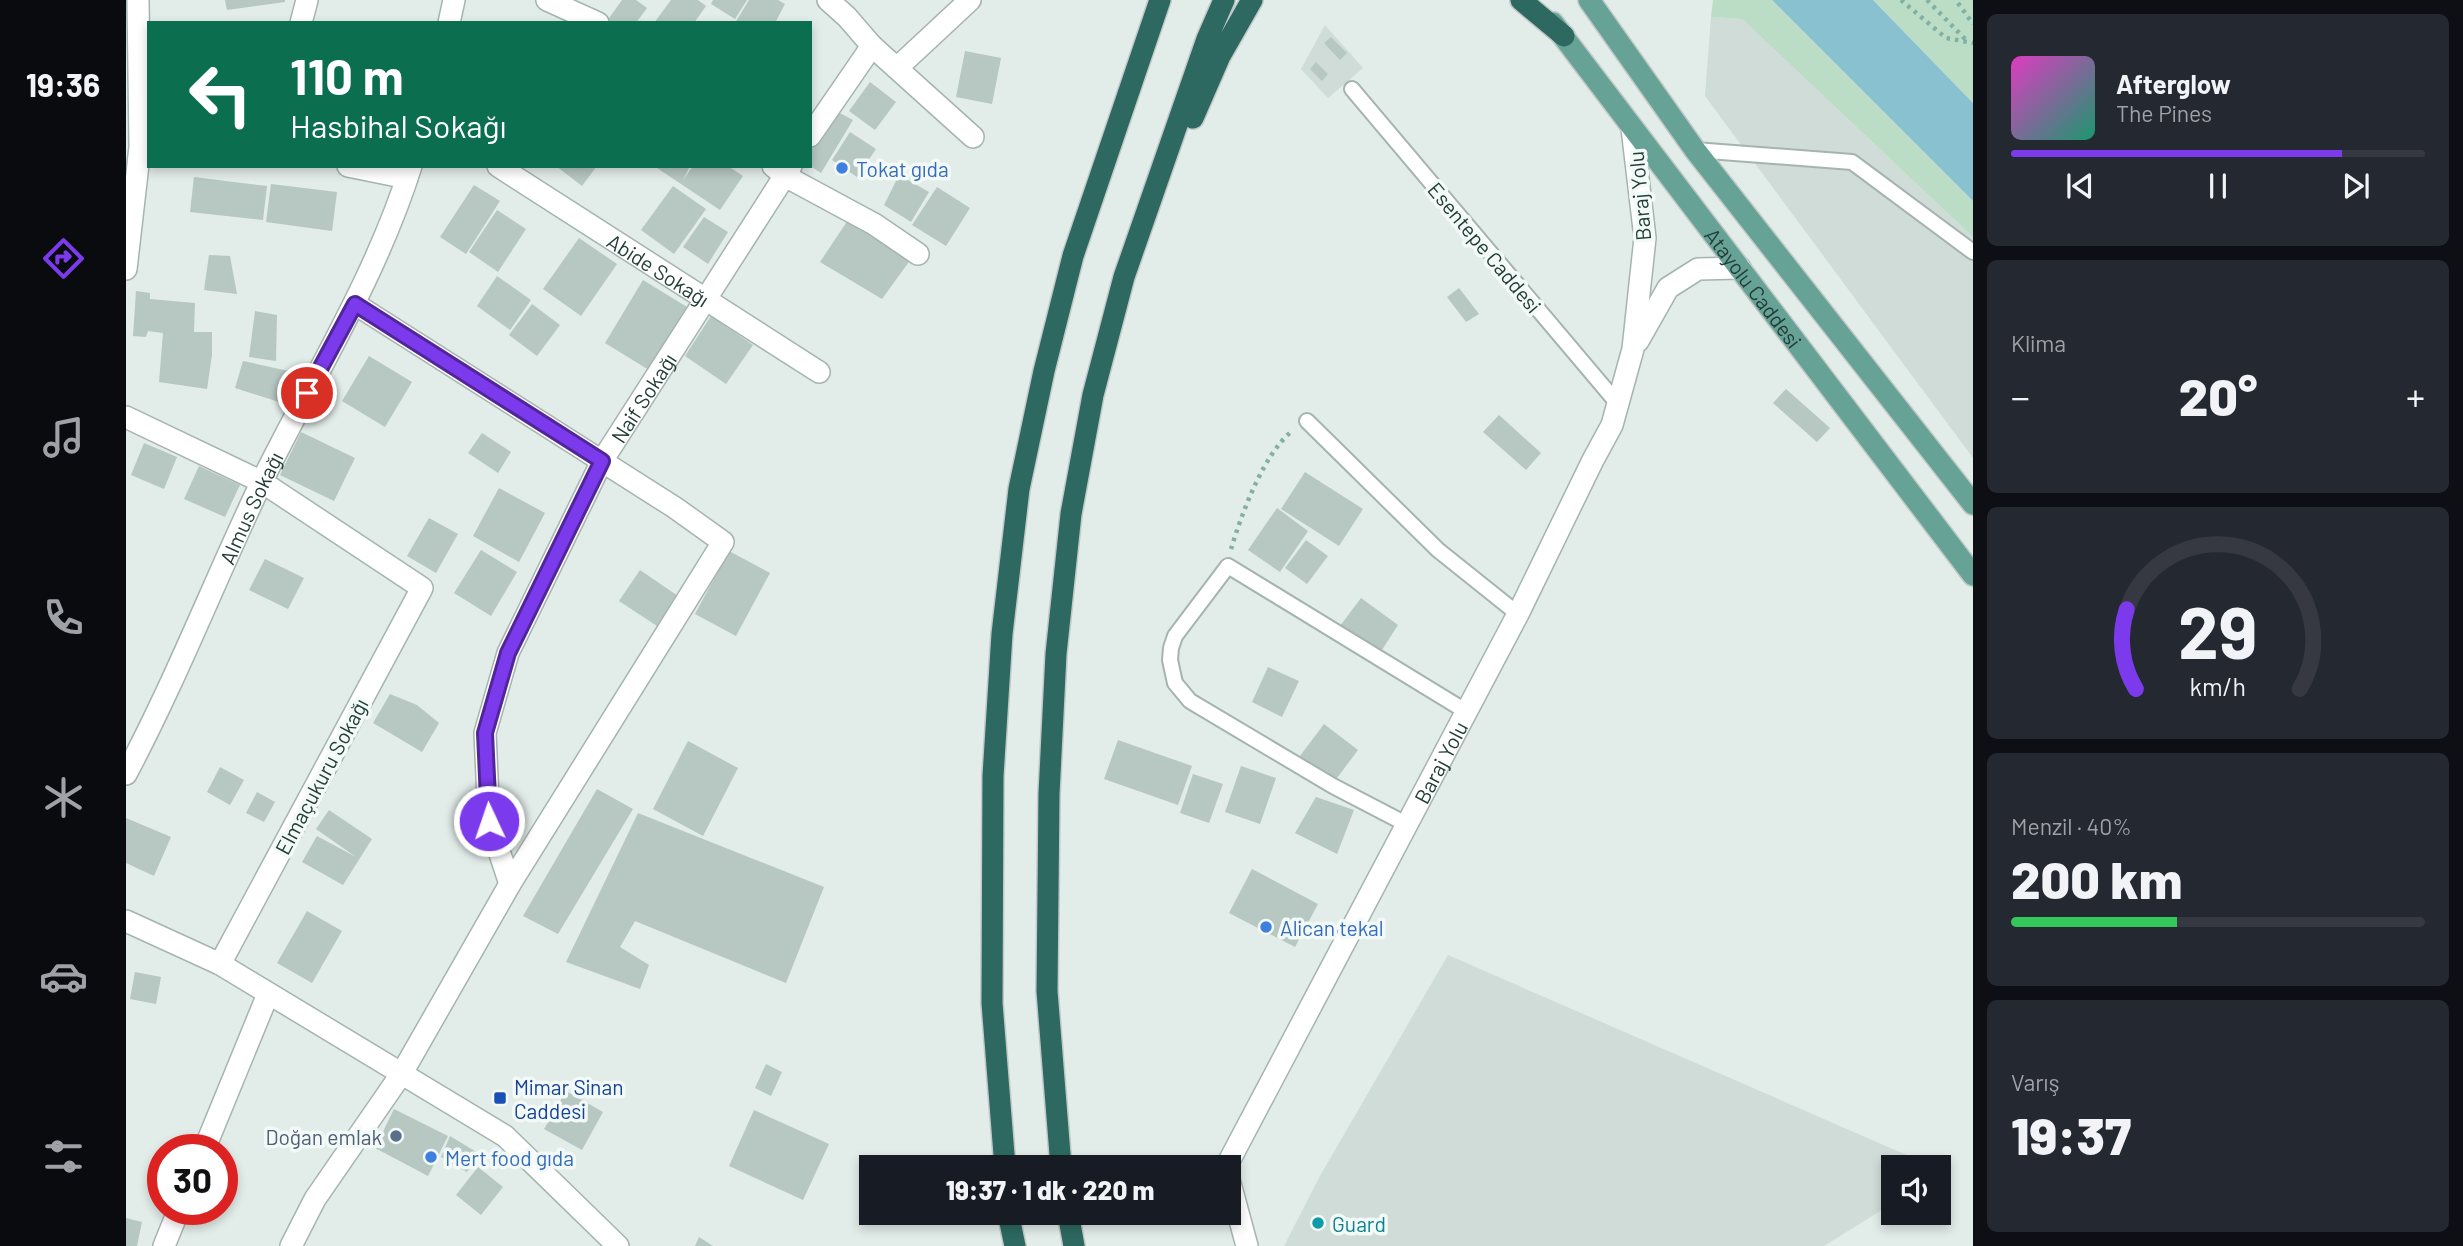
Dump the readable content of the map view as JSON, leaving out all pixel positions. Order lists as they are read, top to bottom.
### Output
{
  "streets": {
    "main road": ["Atayolu Caddesi"],
    "street": [
      "Baraj Yolu",
      "Abide Sokağı",
      "Naif Sokağı",
      "Almus Sokağı",
      "Elmaçukuru Sokağı"
    ],
    "lane": ["Esentepe Caddesi"]
  },
  "crossings": [
    ["Baraj Yolu", "Esentepe Caddesi"],
    ["Baraj Yolu", "Atayolu Caddesi"],
    ["Abide Sokağı", "Naif Sokağı"],
    ["Almus Sokağı", "Elmaçukuru Sokağı"]
  ],
  "places": {
    "other": [
      "Tokat gıda",
      "Alican tekal",
      "Doğan emlak",
      "Mert food gıda",
      "Guard"
    ],
    "transit": ["Mimar Sinan Caddesi"]
  },
  "page": {
    "tabs": "19:36",
    "turn": ["110 m", "Hasbihal Sokağı"],
    "song": ["Afterglow", "The Pines"],
    "tile": [
      "Klima",
      ["Menzil · 40%", "200 km"],
      ["Varış", "19:37"]
    ],
    "heat": ["−", "20°", "+"],
    "limit": "30",
    "trip": "19:37 · 1 dk · 220 m",
    "gauge": ["29", "km/h"]
  }
}
